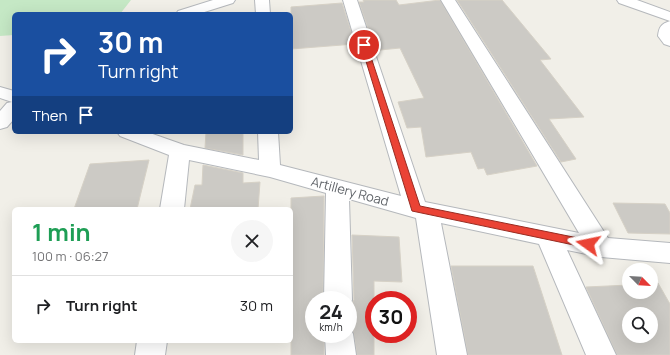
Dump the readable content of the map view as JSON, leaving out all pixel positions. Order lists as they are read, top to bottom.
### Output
{
  "streets": {
    "street": ["Artillery Road"]
  },
  "north": "bottom right",
  "page": {
    "turn": ["30 m", "Turn right"],
    "then": "Then",
    "heading": ["1 min", "100 m · 06:27"],
    "list": [
      {
        "name": "Turn right",
        "value": "30 m"
      }
    ],
    "speed": "24 km/h",
    "limit": "30"
  }
}
